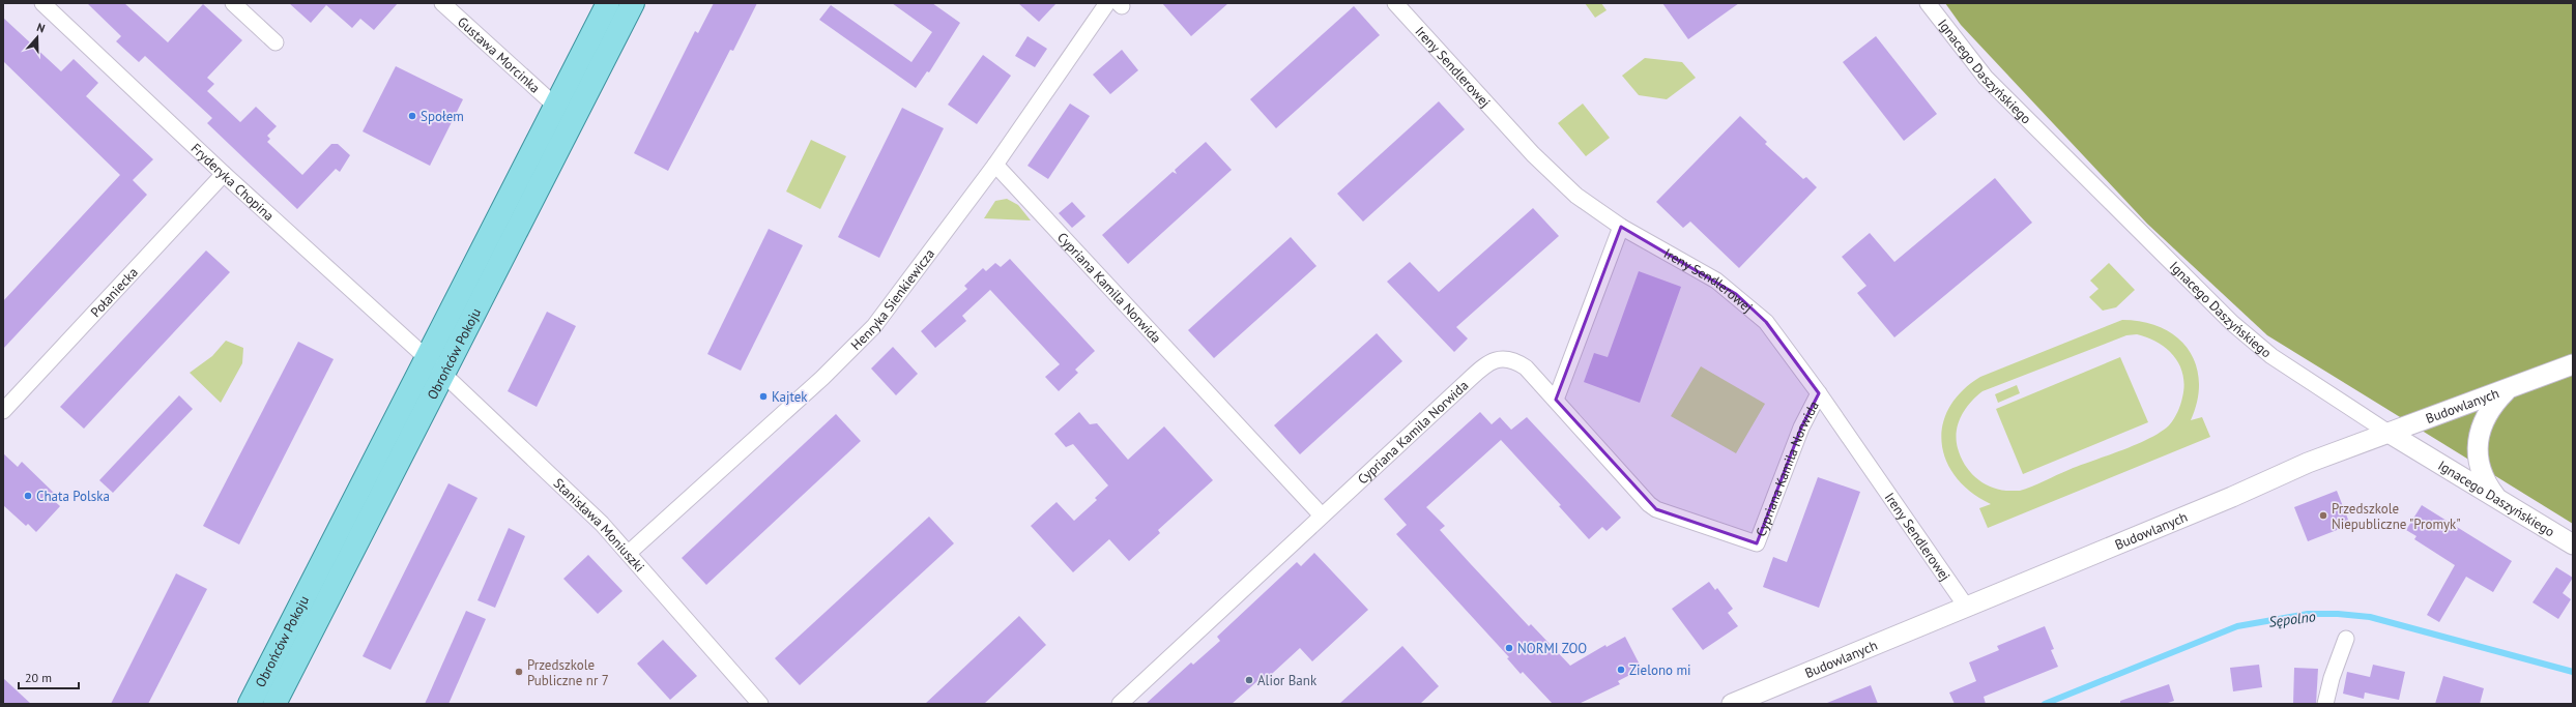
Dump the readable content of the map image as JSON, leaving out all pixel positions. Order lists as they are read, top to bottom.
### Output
{
  "streets": {
    "main road": ["Obrońców Pokoju"],
    "street": [
      "Gustawa Morcinka",
      "Ireny Sendlerowej",
      "Ignacego Daszyńskiego",
      "Fryderyka Chopina",
      "Cypriana Kamila Norwida",
      "Połaniecka",
      "Henryka Sienkiewicza",
      "Budowlanych",
      "Stanisława Moniuszki"
    ]
  },
  "crossings": [
    ["Gustawa Morcinka", "Obrońców Pokoju"],
    ["Ireny Sendlerowej", "Cypriana Kamila Norwida"],
    ["Ireny Sendlerowej", "Budowlanych"],
    ["Ignacego Daszyńskiego", "Budowlanych"],
    ["Fryderyka Chopina", "Połaniecka"],
    ["Fryderyka Chopina", "Obrońców Pokoju"],
    ["Fryderyka Chopina", "Stanisława Moniuszki"],
    ["Cypriana Kamila Norwida", "Henryka Sienkiewicza"],
    ["Henryka Sienkiewicza", "Stanisława Moniuszki"],
    ["Obrońców Pokoju", "Stanisława Moniuszki"]
  ],
  "water": ["Sępolno"],
  "places": [
    "Społem",
    "Kajtek",
    "Chata Polska",
    "Przedszkole Niepubliczne \"Promyk\"",
    "NORMI ZOO",
    "Zielono mi",
    "Przedszkole Publiczne nr 7",
    "Alior Bank"
  ],
  "scale_bar": "20 m",
  "north": "top"
}
